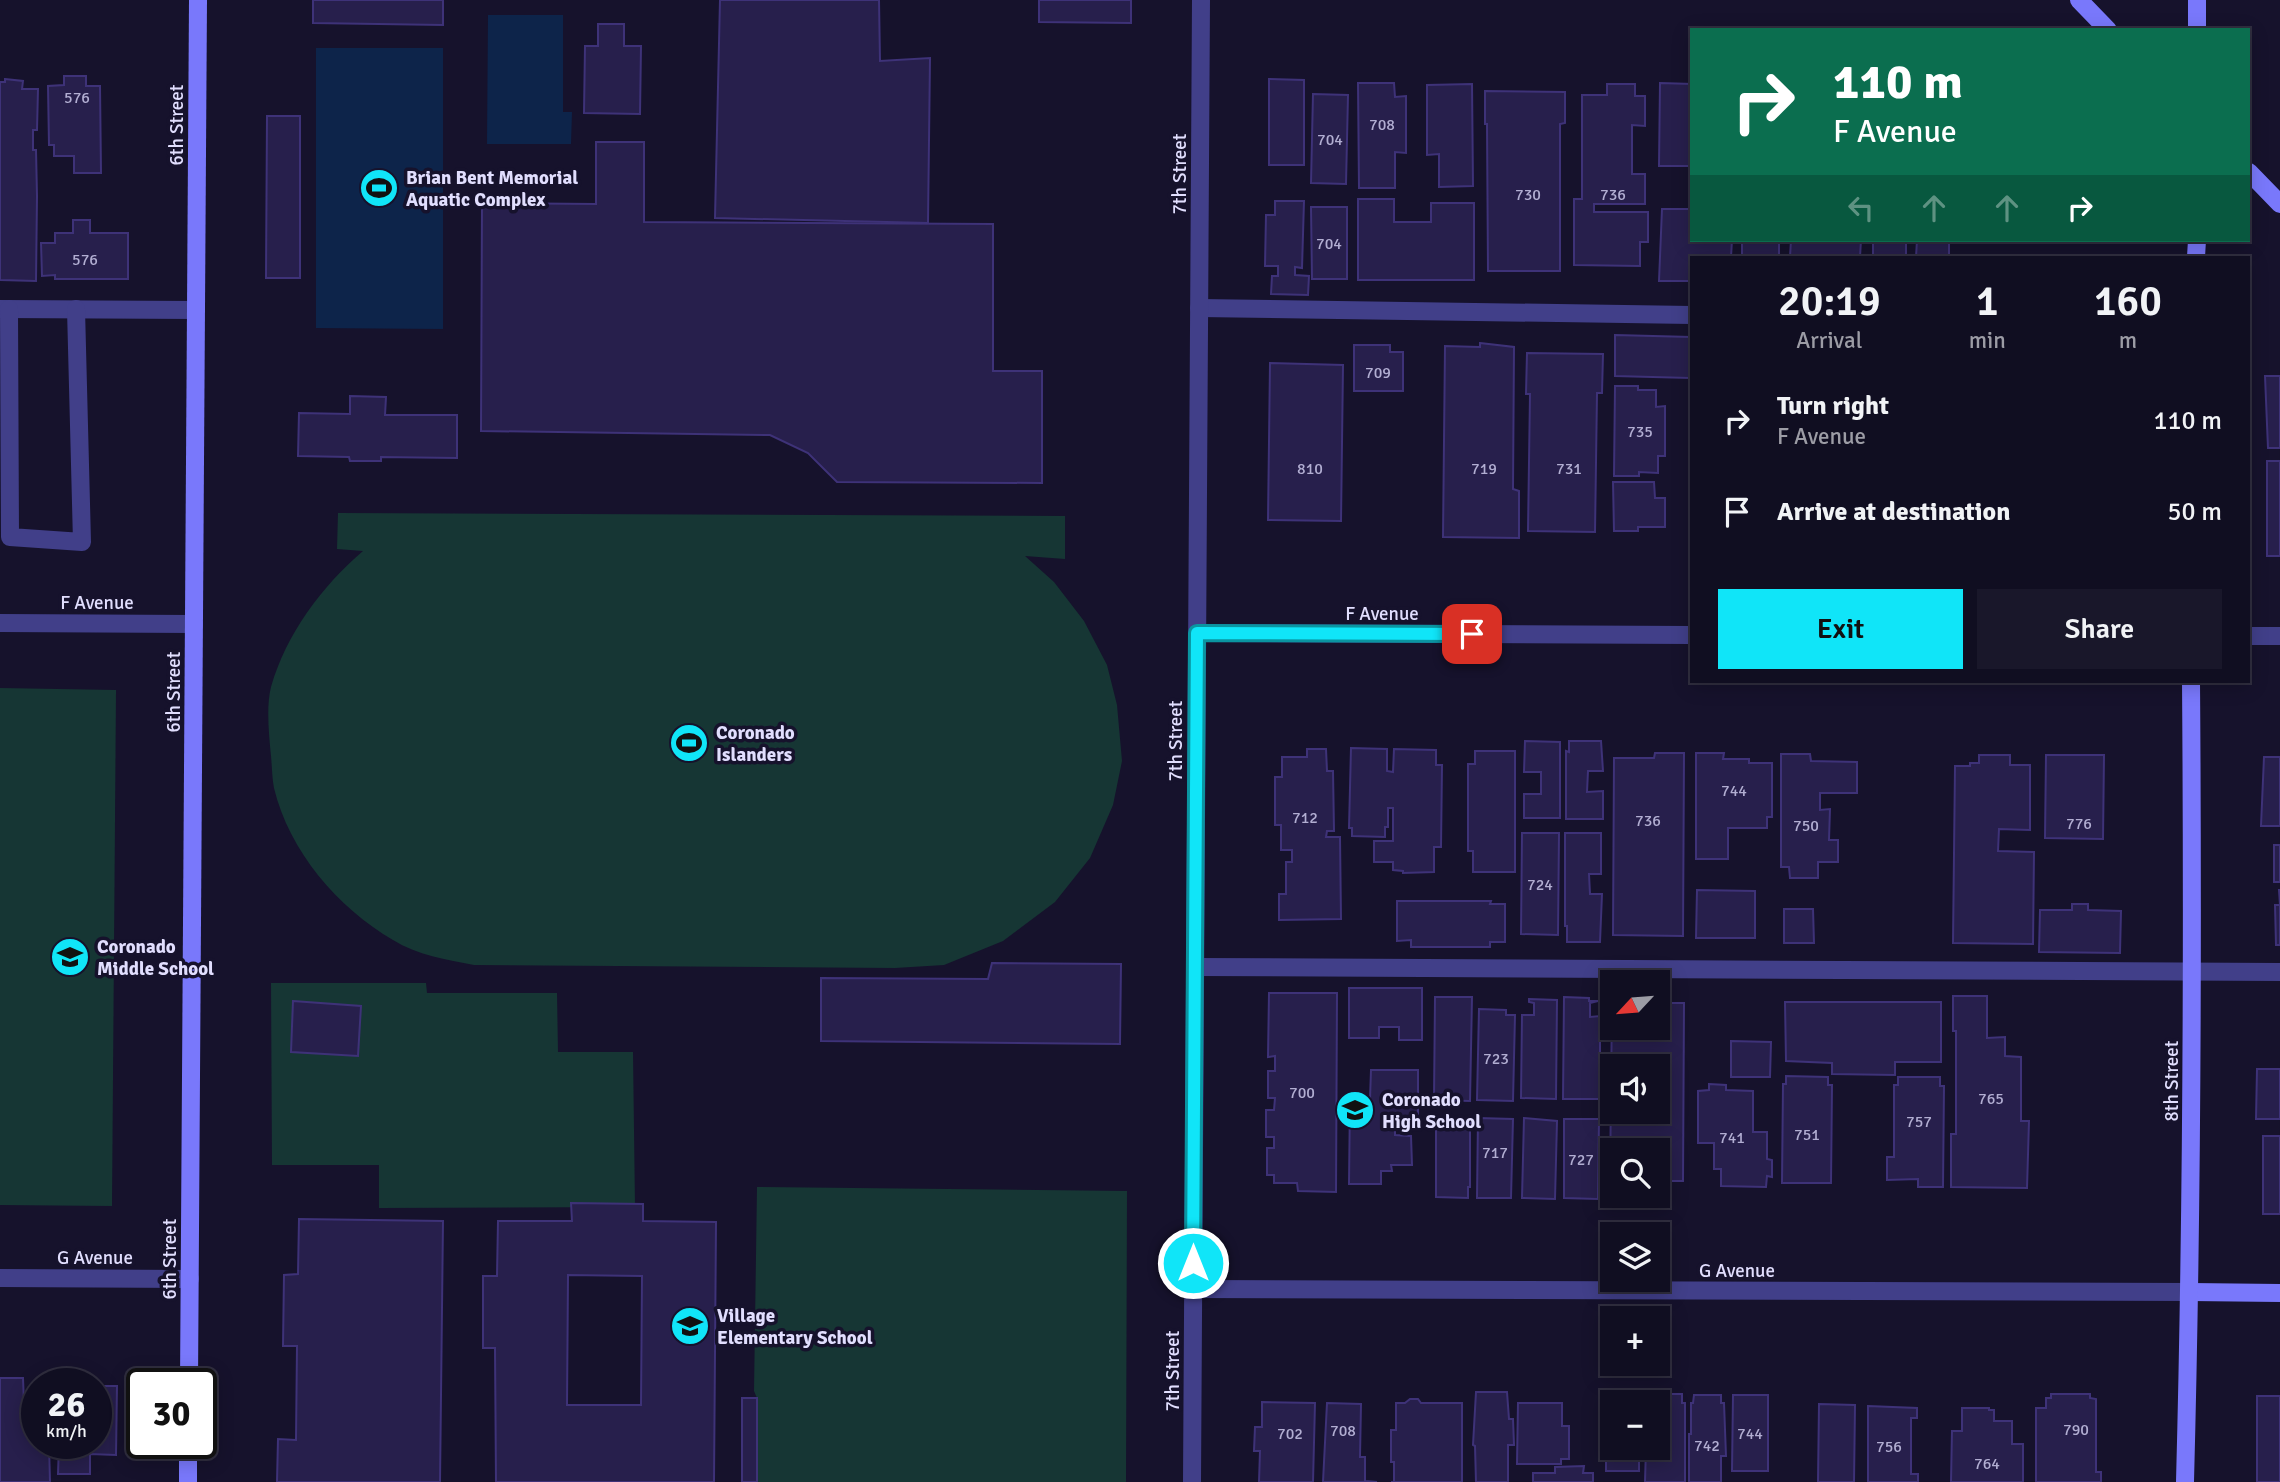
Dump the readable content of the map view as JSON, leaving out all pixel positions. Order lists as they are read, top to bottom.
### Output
{
  "streets": {
    "street": [
      "6th Street",
      "7th Street",
      "F Avenue",
      "8th Street",
      "G Avenue"
    ]
  },
  "crossings": [
    ["6th Street", "F Avenue"],
    ["6th Street", "G Avenue"],
    ["7th Street", "F Avenue"],
    ["7th Street", "G Avenue"],
    ["8th Street", "G Avenue"]
  ],
  "places": {
    "sports": ["Brian Bent Memorial Aquatic Complex", "Coronado Islanders"],
    "school or university": ["Coronado Middle School", "Coronado High School", "Village Elementary School"]
  },
  "house_numbers": [
    "576",
    "708",
    "704",
    "730",
    "736",
    "704",
    "576",
    "709",
    "735",
    "810",
    "719",
    "731",
    "744",
    "712",
    "736",
    "776",
    "750",
    "724",
    "723",
    "700",
    "765",
    "757",
    "751",
    "741",
    "717",
    "727",
    "790",
    "708",
    "702",
    "744",
    "742",
    "756",
    "764"
  ],
  "north": "bottom left",
  "page": {
    "turn": ["110 m", "F Avenue"],
    "eta": [
      "20:19",
      "Arrival",
      "1",
      "min",
      "160",
      "m"
    ],
    "list": [
      {
        "name": "Turn right",
        "note": "F Avenue",
        "value": "110 m"
      },
      {
        "name": "Arrive at destination",
        "value": "50 m"
      }
    ],
    "buttons": ["Exit", "Share"],
    "map_buttons": ["+", "−"],
    "speed": "26 km/h",
    "limit": "30"
  }
}
